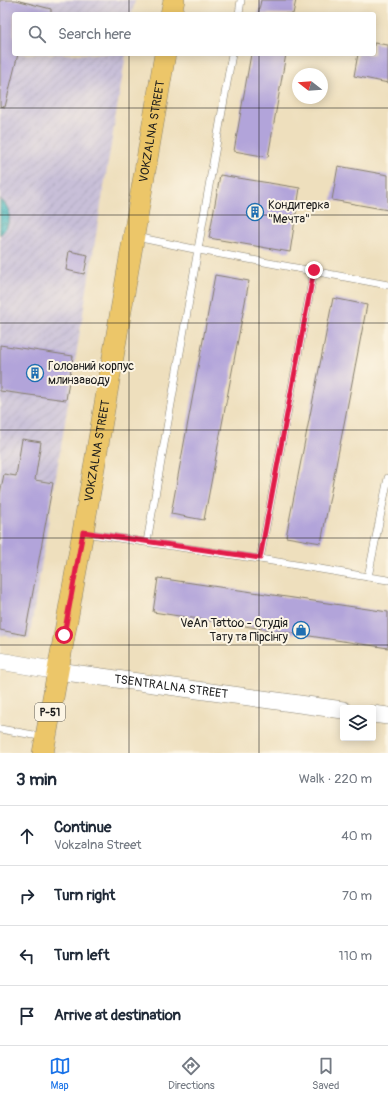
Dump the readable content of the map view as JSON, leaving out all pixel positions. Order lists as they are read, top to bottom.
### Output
{
  "streets": {
    "main road": ["VOKZALNA STREET", "Р-51"],
    "street": ["TSENTRALNA STREET"]
  },
  "crossings": [
    ["VOKZALNA STREET", "TSENTRALNA STREET"]
  ],
  "places": {
    "building": ["Кондитерка \"Мечта\"", "Головний корпус млинзаводу"],
    "shop": ["VeAn Tattoo - Студія Тату та Пірсінгу"]
  },
  "north": "left",
  "page": {
    "search": "Search here",
    "heading": ["3 min", "Walk · 220 m"],
    "list": [
      ["Continue", "Vokzalna Street", "40 m"],
      ["Turn right", "70 m"],
      ["Turn left", "110 m"],
      "Arrive at destination"
    ],
    "nav": ["Map", "Directions", "Saved"]
  }
}
